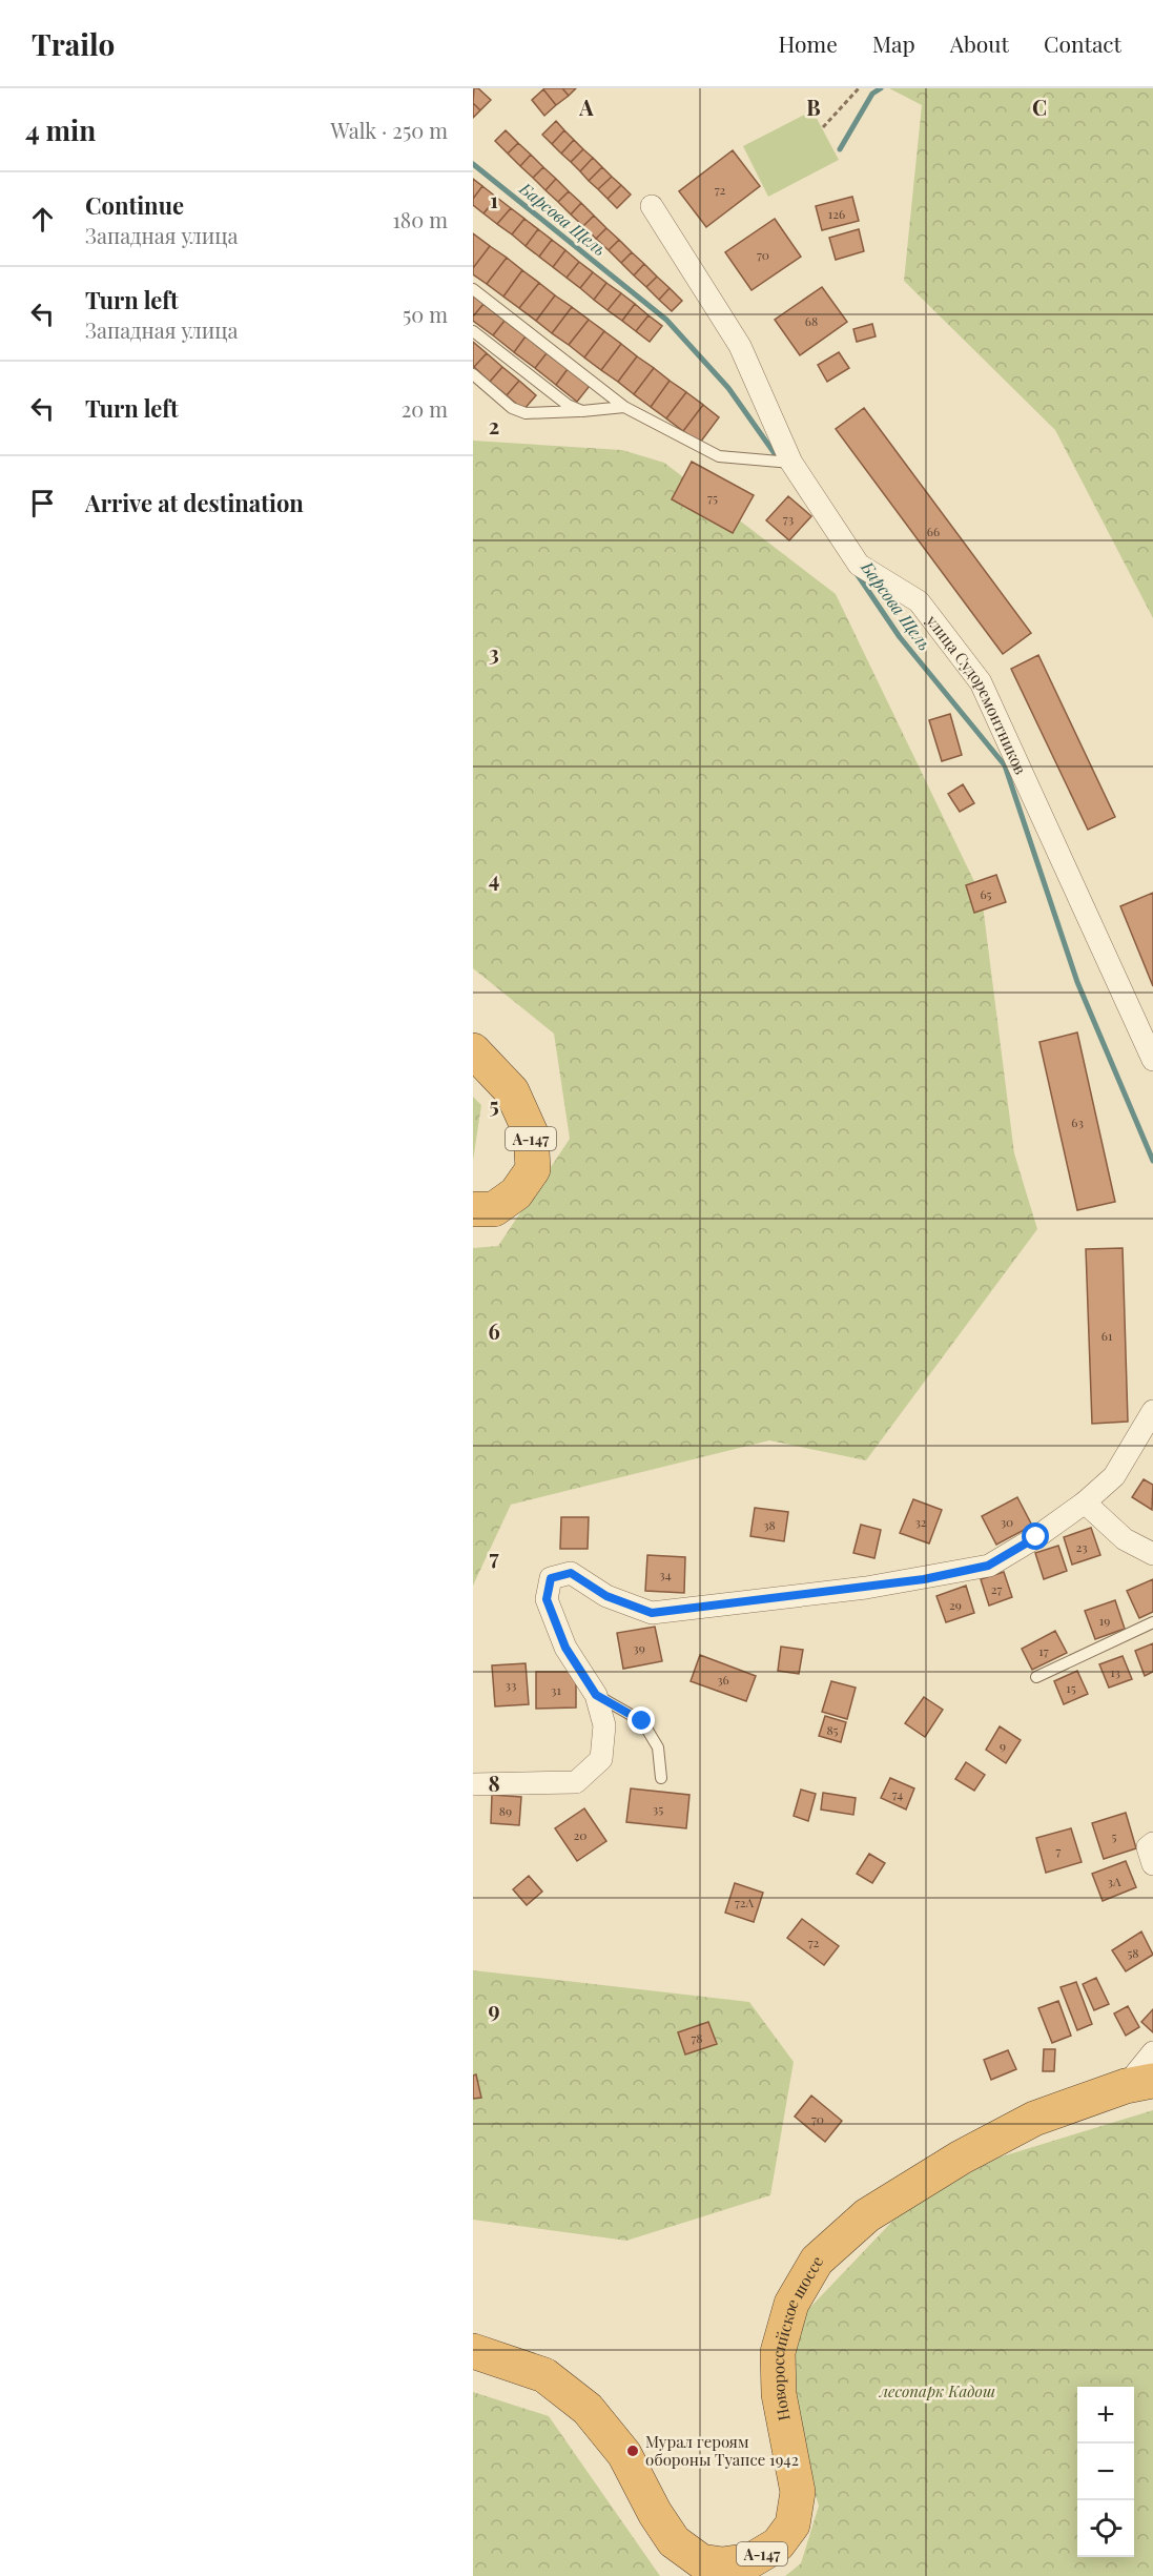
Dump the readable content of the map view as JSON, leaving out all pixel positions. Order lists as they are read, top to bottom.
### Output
{
  "streets": {
    "highway": ["А-147", "Новороссийское шоссе"],
    "street": ["улица Судоремонтников"]
  },
  "water": ["Барсова Щель"],
  "parks": ["лесопарк Кадош"],
  "places": ["Мурал героям обороны Туапсе 1942"],
  "house_numbers": [
    "72",
    "126",
    "70",
    "68",
    "75",
    "73",
    "66",
    "65",
    "63",
    "61",
    "32",
    "30",
    "38",
    "23",
    "34",
    "27",
    "29",
    "19",
    "39",
    "17",
    "13",
    "36",
    "33",
    "15",
    "31",
    "85",
    "9",
    "74",
    "35",
    "89",
    "20",
    "5",
    "7",
    "3А",
    "72А",
    "72",
    "58",
    "78",
    "70"
  ],
  "page": {
    "header": "Trailo",
    "nav": [
      "Home",
      "Map",
      "About",
      "Contact"
    ],
    "heading": ["4 min", "Walk · 250 m"],
    "list": [
      ["Continue", "Западная улица", "180 m"],
      ["Turn left", "Западная улица", "50 m"],
      ["Turn left", "20 m"],
      "Arrive at destination"
    ],
    "map_buttons": ["+", "−"]
  },
  "grid": {
    "columns": ["A", "B", "C"],
    "rows": [
      "1",
      "2",
      "3",
      "4",
      "5",
      "6",
      "7",
      "8",
      "9"
    ]
  }
}
